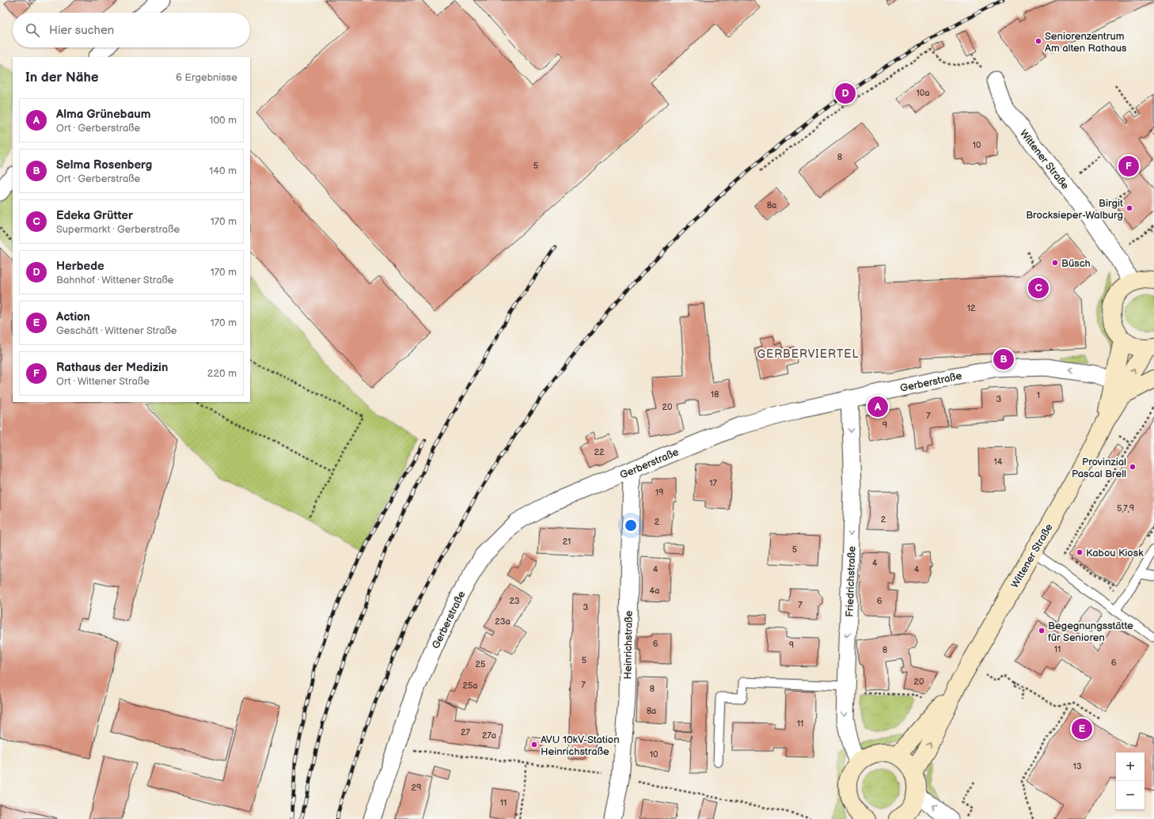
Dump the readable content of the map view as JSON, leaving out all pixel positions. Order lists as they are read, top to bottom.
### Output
{
  "streets": {
    "main road": ["Wittener Straße"],
    "street": ["Gerberstraße", "Friedrichstraße", "Heinrichstraße"]
  },
  "crossings": [
    ["Wittener Straße", "Gerberstraße"],
    ["Gerberstraße", "Friedrichstraße"],
    ["Gerberstraße", "Heinrichstraße"]
  ],
  "one_way": ["Friedrichstraße"],
  "districts": ["GERBERVIERTEL"],
  "places": [
    "Seniorenzentrum Am alten Rathaus",
    "Birgit Brocksieper-Walburg",
    "Büsch",
    "Provinzial Pascal Brell",
    "Kabou Kiosk",
    "Begegnungsstätte für Senioren",
    "AVU 10kV-Station Heinrichstraße"
  ],
  "house_numbers": [
    "10a",
    "10",
    "8",
    "5",
    "8a",
    "12",
    "18",
    "1",
    "3",
    "20",
    "7",
    "9",
    "22",
    "14",
    "17",
    "19",
    "5,7,9",
    "2",
    "2",
    "21",
    "5",
    "4",
    "4",
    "4",
    "4a",
    "23",
    "6",
    "7",
    "3",
    "23a",
    "6",
    "9",
    "11",
    "8",
    "5",
    "6",
    "25",
    "20",
    "7",
    "25a",
    "8",
    "8a",
    "11",
    "27",
    "27a",
    "10",
    "13",
    "29",
    "11"
  ],
  "page": {
    "search": "Hier suchen",
    "heading": ["In der Nähe", "6 Ergebnisse"],
    "pins": [
      "D",
      "F",
      "C",
      "B",
      "A",
      "E"
    ],
    "list": [
      {
        "mark": "A",
        "name": "Alma Grünebaum",
        "note": "Ort · Gerberstraße",
        "value": "100 m"
      },
      {
        "mark": "B",
        "name": "Selma Rosenberg",
        "note": "Ort · Gerberstraße",
        "value": "140 m"
      },
      {
        "mark": "C",
        "name": "Edeka Grütter",
        "note": "Supermarkt · Gerberstraße",
        "value": "170 m"
      },
      {
        "mark": "D",
        "name": "Herbede",
        "note": "Bahnhof · Wittener Straße",
        "value": "170 m"
      },
      {
        "mark": "E",
        "name": "Action",
        "note": "Geschäft · Wittener Straße",
        "value": "170 m"
      },
      {
        "mark": "F",
        "name": "Rathaus der Medizin",
        "note": "Ort · Wittener Straße",
        "value": "220 m"
      }
    ],
    "map_buttons": ["+", "−"]
  }
}
